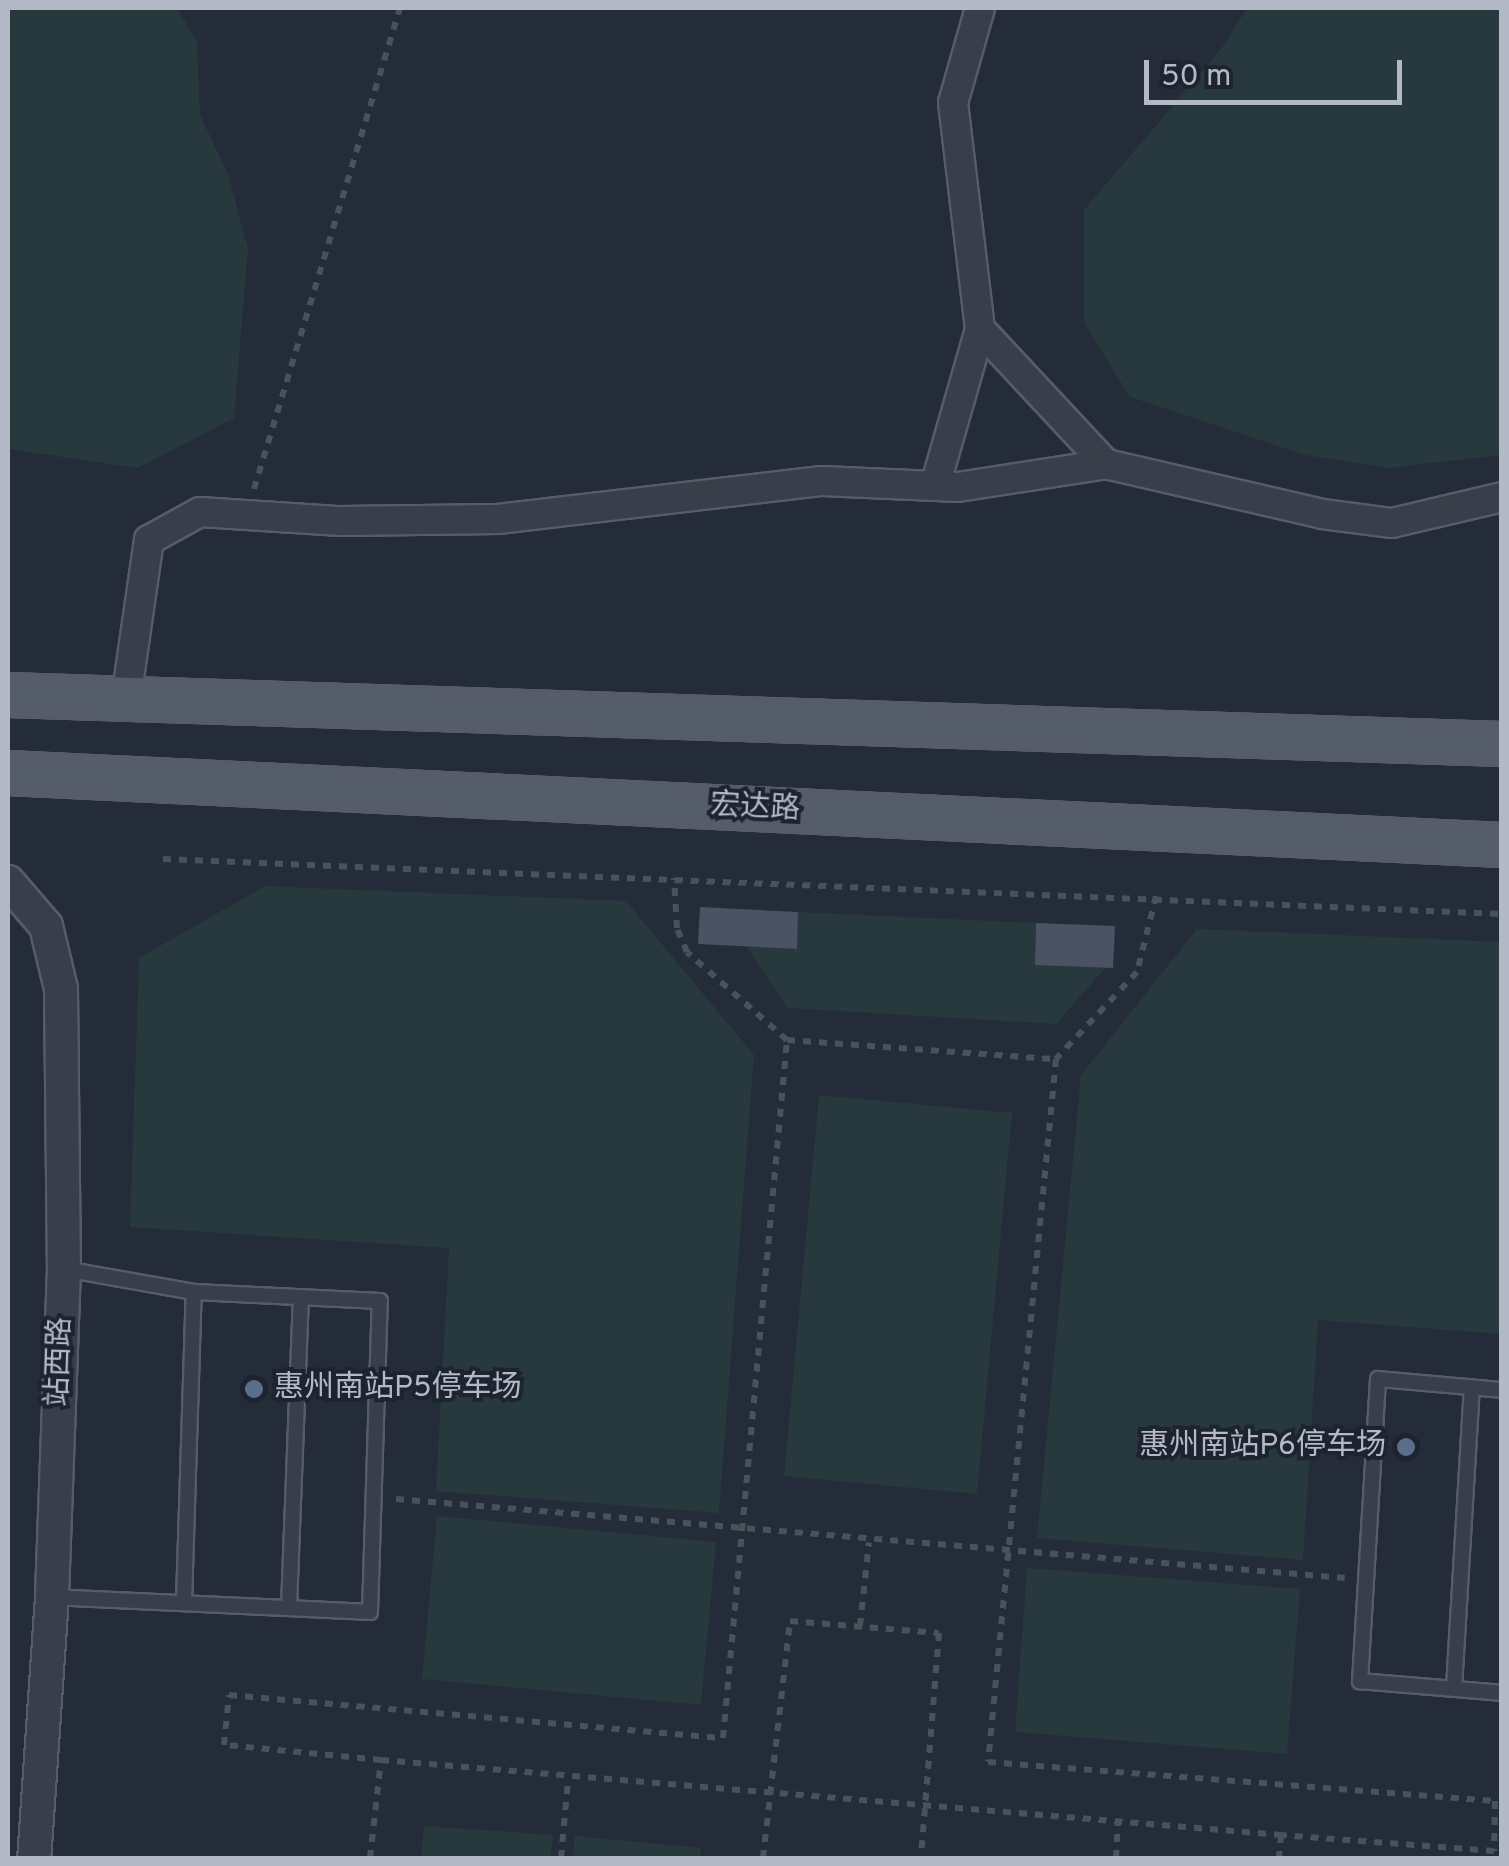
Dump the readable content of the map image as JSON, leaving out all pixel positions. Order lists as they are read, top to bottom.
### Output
{
  "streets": {
    "main road": ["宏达路"],
    "street": ["站西路"]
  },
  "places": ["惠州南站P5停车场", "惠州南站P6停车场"],
  "scale_bar": "50 m"
}
